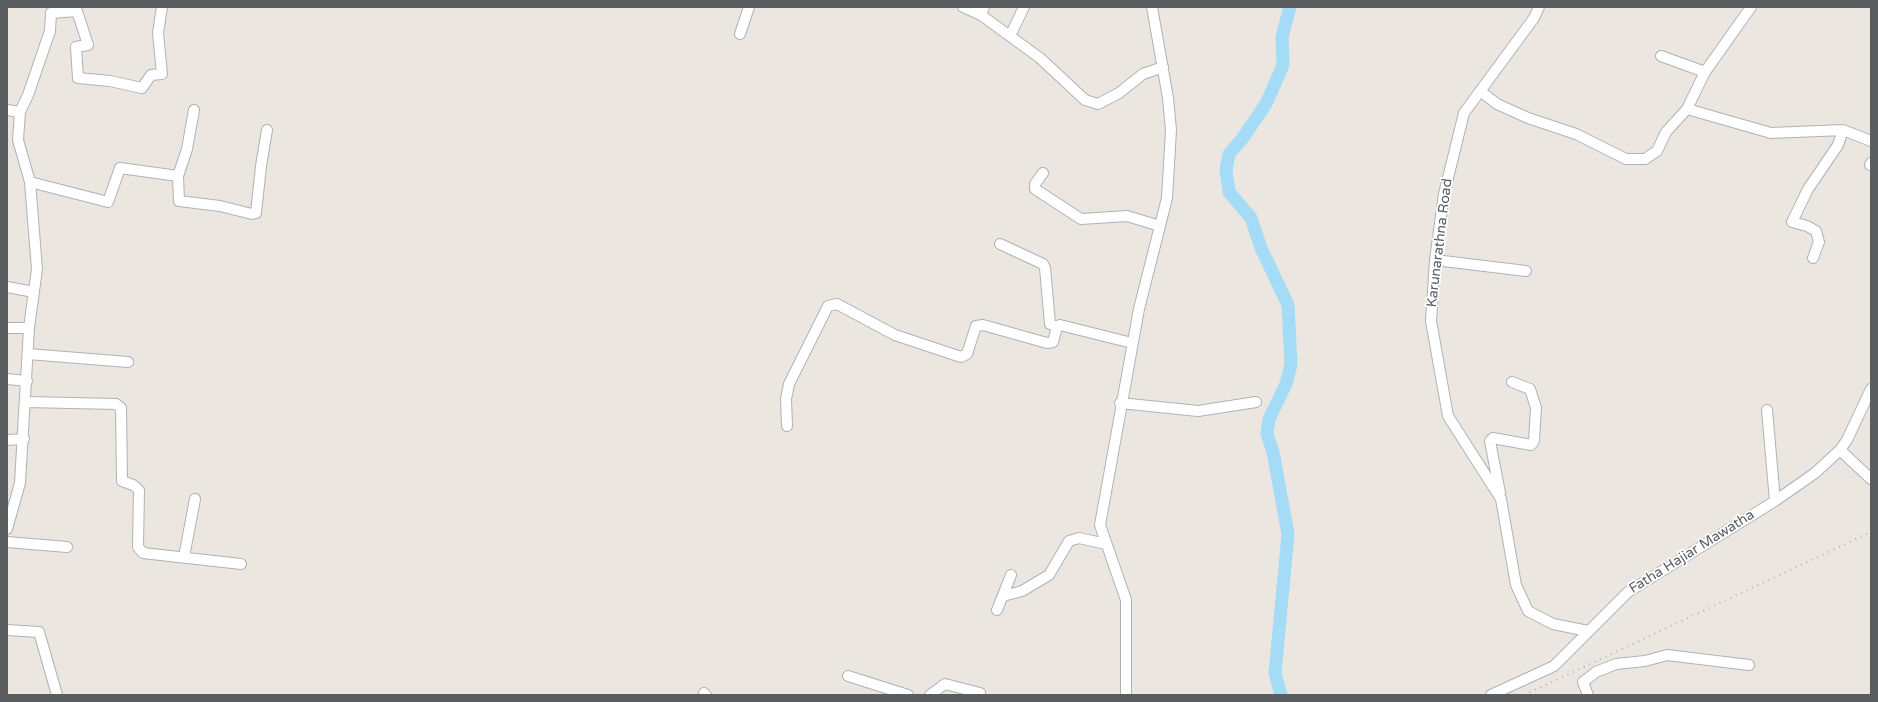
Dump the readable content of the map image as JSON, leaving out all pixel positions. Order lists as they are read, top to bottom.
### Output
{
  "streets": {
    "street": ["Karunarathna Road", "Fatha Hajiar Mawatha"]
  },
  "crossings": [
    ["Karunarathna Road", "Fatha Hajiar Mawatha"]
  ]
}
